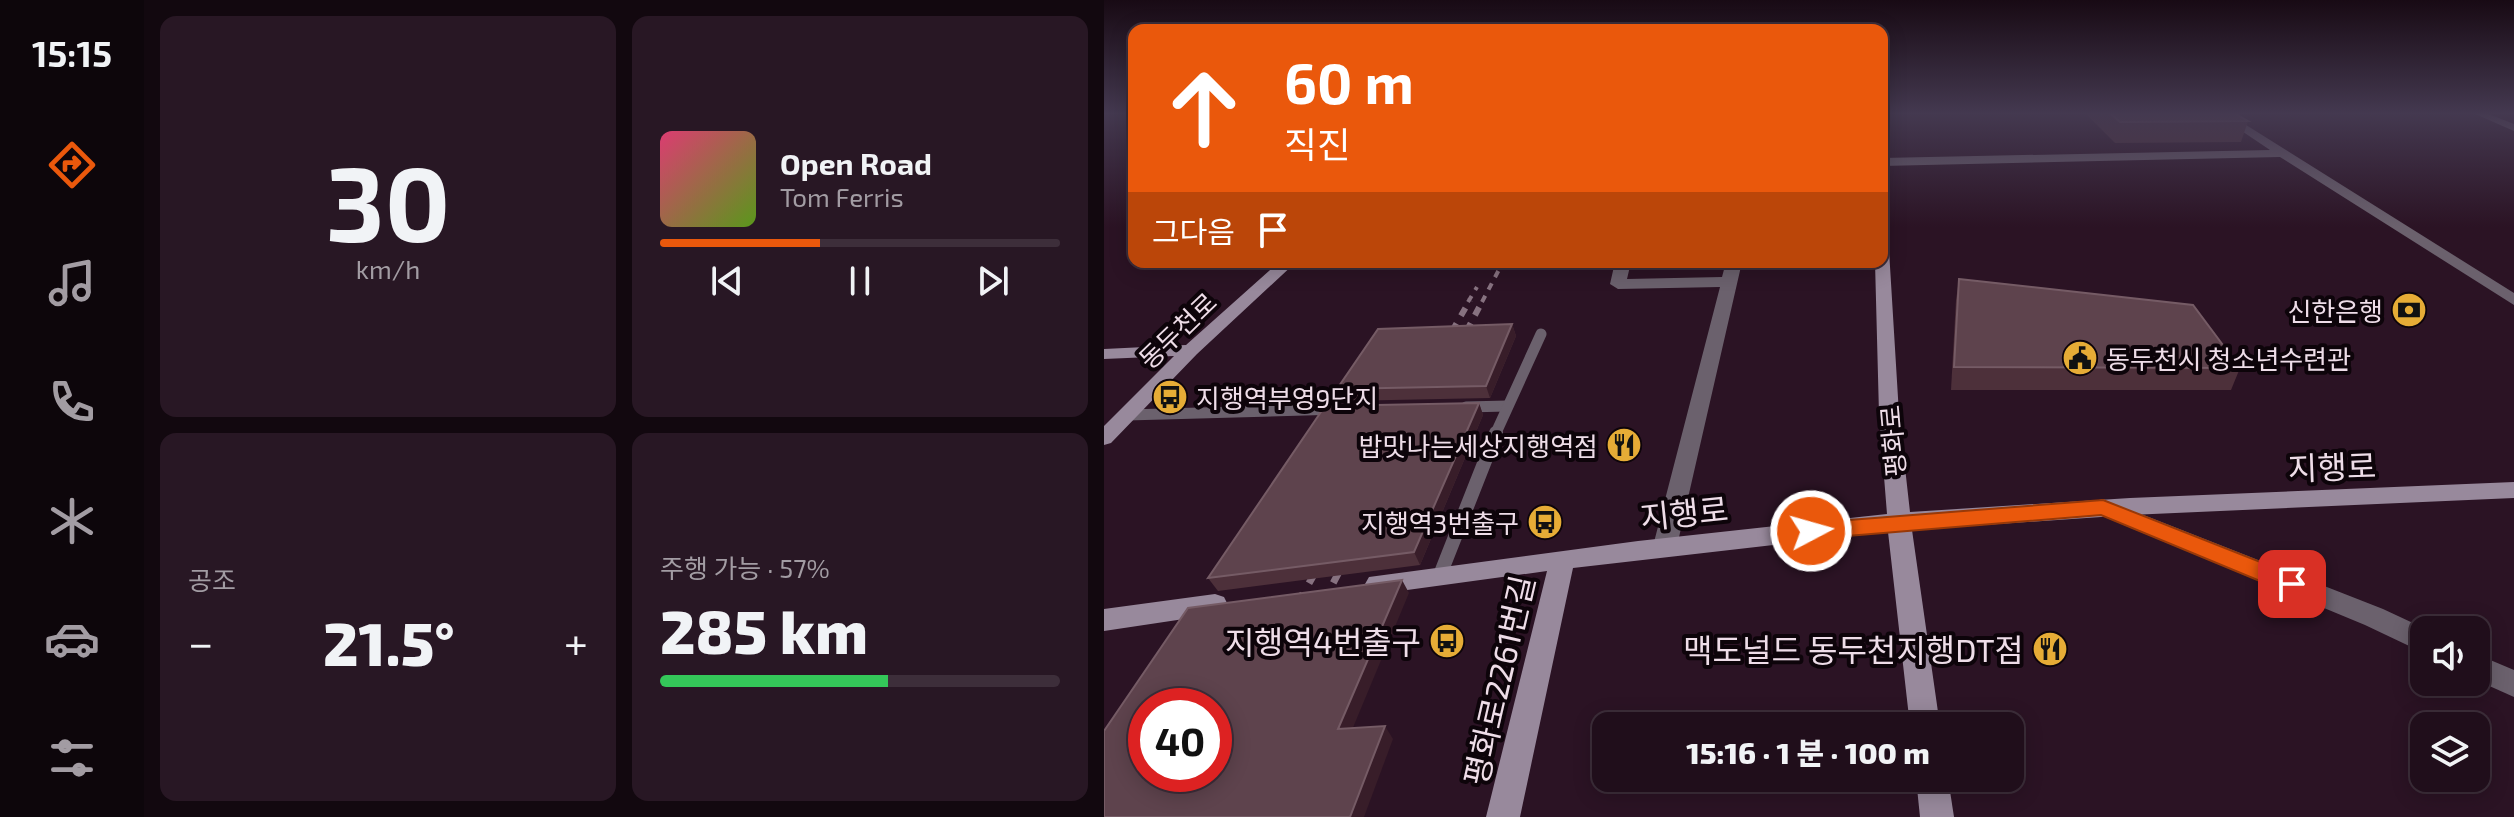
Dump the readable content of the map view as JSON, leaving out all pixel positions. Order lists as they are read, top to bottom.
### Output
{
  "streets": {
    "street": [
      "동두천로",
      "평화로",
      "지행로",
      "평화로2261번길"
    ]
  },
  "crossings": [
    ["평화로", "지행로"],
    ["지행로", "평화로2261번길"]
  ],
  "places": {
    "bank": ["신한은행"],
    "public building": ["동두천시 청소년수련관"],
    "bus stop": ["지행역부영9단지", "지행역3번출구", "지행역4번출구"],
    "restaurant": ["밥맛나는세상지행역점", "맥도널드 동두천지행DT점"]
  },
  "page": {
    "tabs": "15:15",
    "tile": [
      ["30", "km/h"],
      "공조",
      ["주행 가능 · 57%", "285 km"]
    ],
    "turn": ["60 m", "직진"],
    "song": ["Open Road", "Tom Ferris"],
    "then": "그다음",
    "heat": ["−", "21.5°", "+"],
    "limit": "40",
    "trip": "15:16 · 1 분 · 100 m"
  }
}
